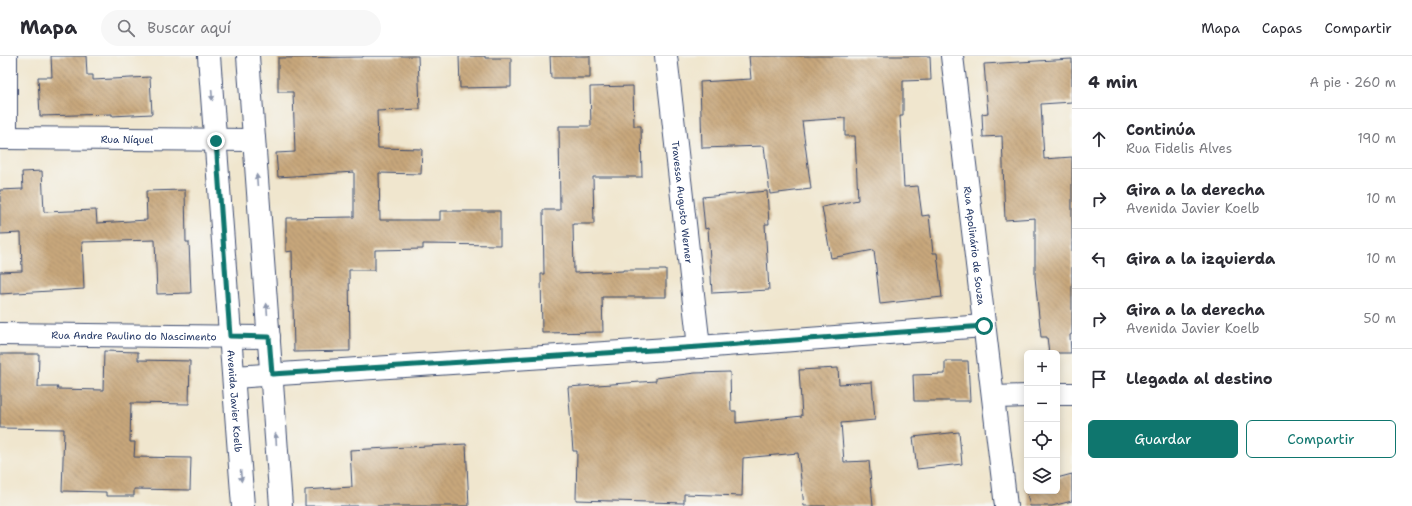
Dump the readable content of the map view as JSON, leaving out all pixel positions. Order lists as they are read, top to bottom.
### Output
{
  "streets": {
    "street": [
      "Rua Níquel",
      "Travessa Augusto Werner",
      "Rua Apolinário de Souza",
      "Rua Andre Paulino do Nascimento",
      "Avenida Javier Koelb"
    ]
  },
  "crossings": [
    ["Rua Níquel", "Avenida Javier Koelb"],
    ["Rua Andre Paulino do Nascimento", "Avenida Javier Koelb"]
  ],
  "page": {
    "header": "Mapa",
    "search": "Buscar aquí",
    "nav": ["Mapa", "Capas", "Compartir"],
    "heading": ["4 min", "A pie · 260 m"],
    "list": [
      ["Continúa", "Rua Fidelis Alves", "190 m"],
      ["Gira a la derecha", "Avenida Javier Koelb", "10 m"],
      ["Gira a la izquierda", "10 m"],
      ["Gira a la derecha", "Avenida Javier Koelb", "50 m"],
      "Llegada al destino"
    ],
    "map_buttons": ["+", "−"],
    "buttons": ["Guardar", "Compartir"]
  }
}
